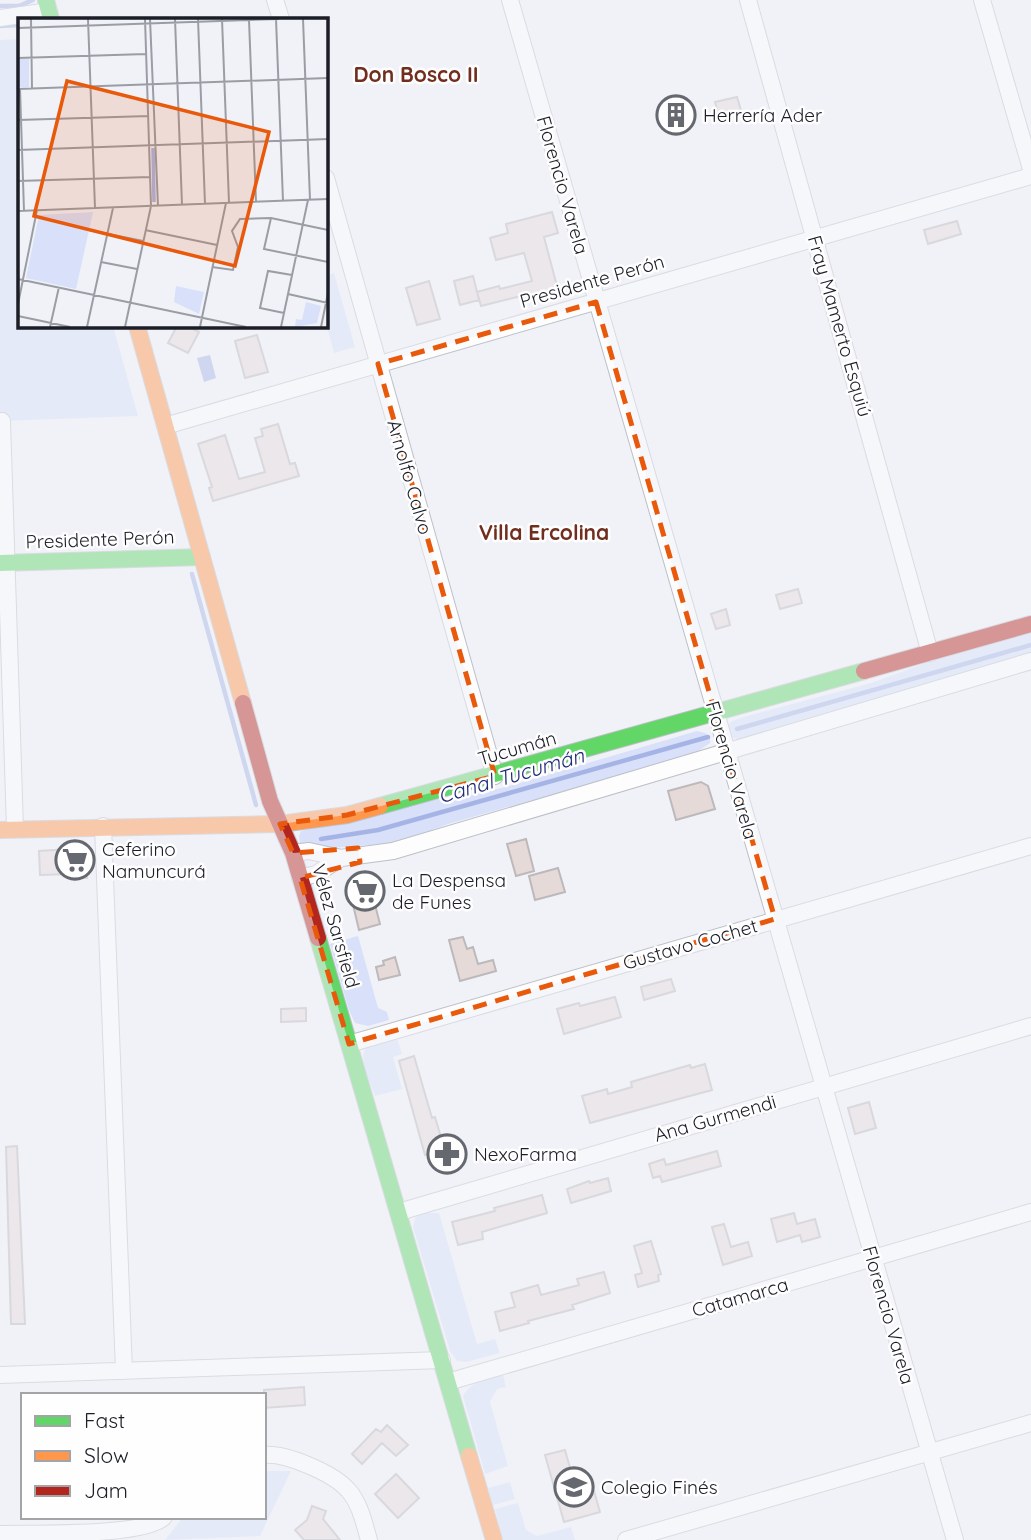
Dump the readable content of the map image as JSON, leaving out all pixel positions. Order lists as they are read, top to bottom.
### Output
{
  "streets": {
    "main road": ["Presidente Perón", "Tucumán", "Vélez Sarsfield"],
    "street": [
      "Florencio Varela",
      "Fray Mamerto Esquiú",
      "Arnolfo Calvo",
      "Gustavo Cochet",
      "Ana Gurmendi",
      "Catamarca"
    ]
  },
  "crossings": [
    ["Florencio Varela", "Presidente Perón"],
    ["Florencio Varela", "Tucumán"],
    ["Florencio Varela", "Gustavo Cochet"],
    ["Florencio Varela", "Ana Gurmendi"],
    ["Florencio Varela", "Catamarca"],
    ["Presidente Perón", "Fray Mamerto Esquiú"],
    ["Presidente Perón", "Arnolfo Calvo"],
    ["Presidente Perón", "Vélez Sarsfield"],
    ["Fray Mamerto Esquiú", "Tucumán"],
    ["Arnolfo Calvo", "Tucumán"],
    ["Tucumán", "Vélez Sarsfield"],
    ["Vélez Sarsfield", "Gustavo Cochet"],
    ["Vélez Sarsfield", "Ana Gurmendi"],
    ["Vélez Sarsfield", "Catamarca"]
  ],
  "districts": ["Don Bosco II", "Villa Ercolina"],
  "water": ["Canal Tucumán"],
  "places": {
    "building": ["Herrería Ader"],
    "supermarket": ["Ceferino Namuncurá", "La Despensa de Funes"],
    "pharmacy": ["NexoFarma"],
    "school or university": ["Colegio Finés"]
  },
  "legend": ["Fast", "Slow", "Jam"]
}
